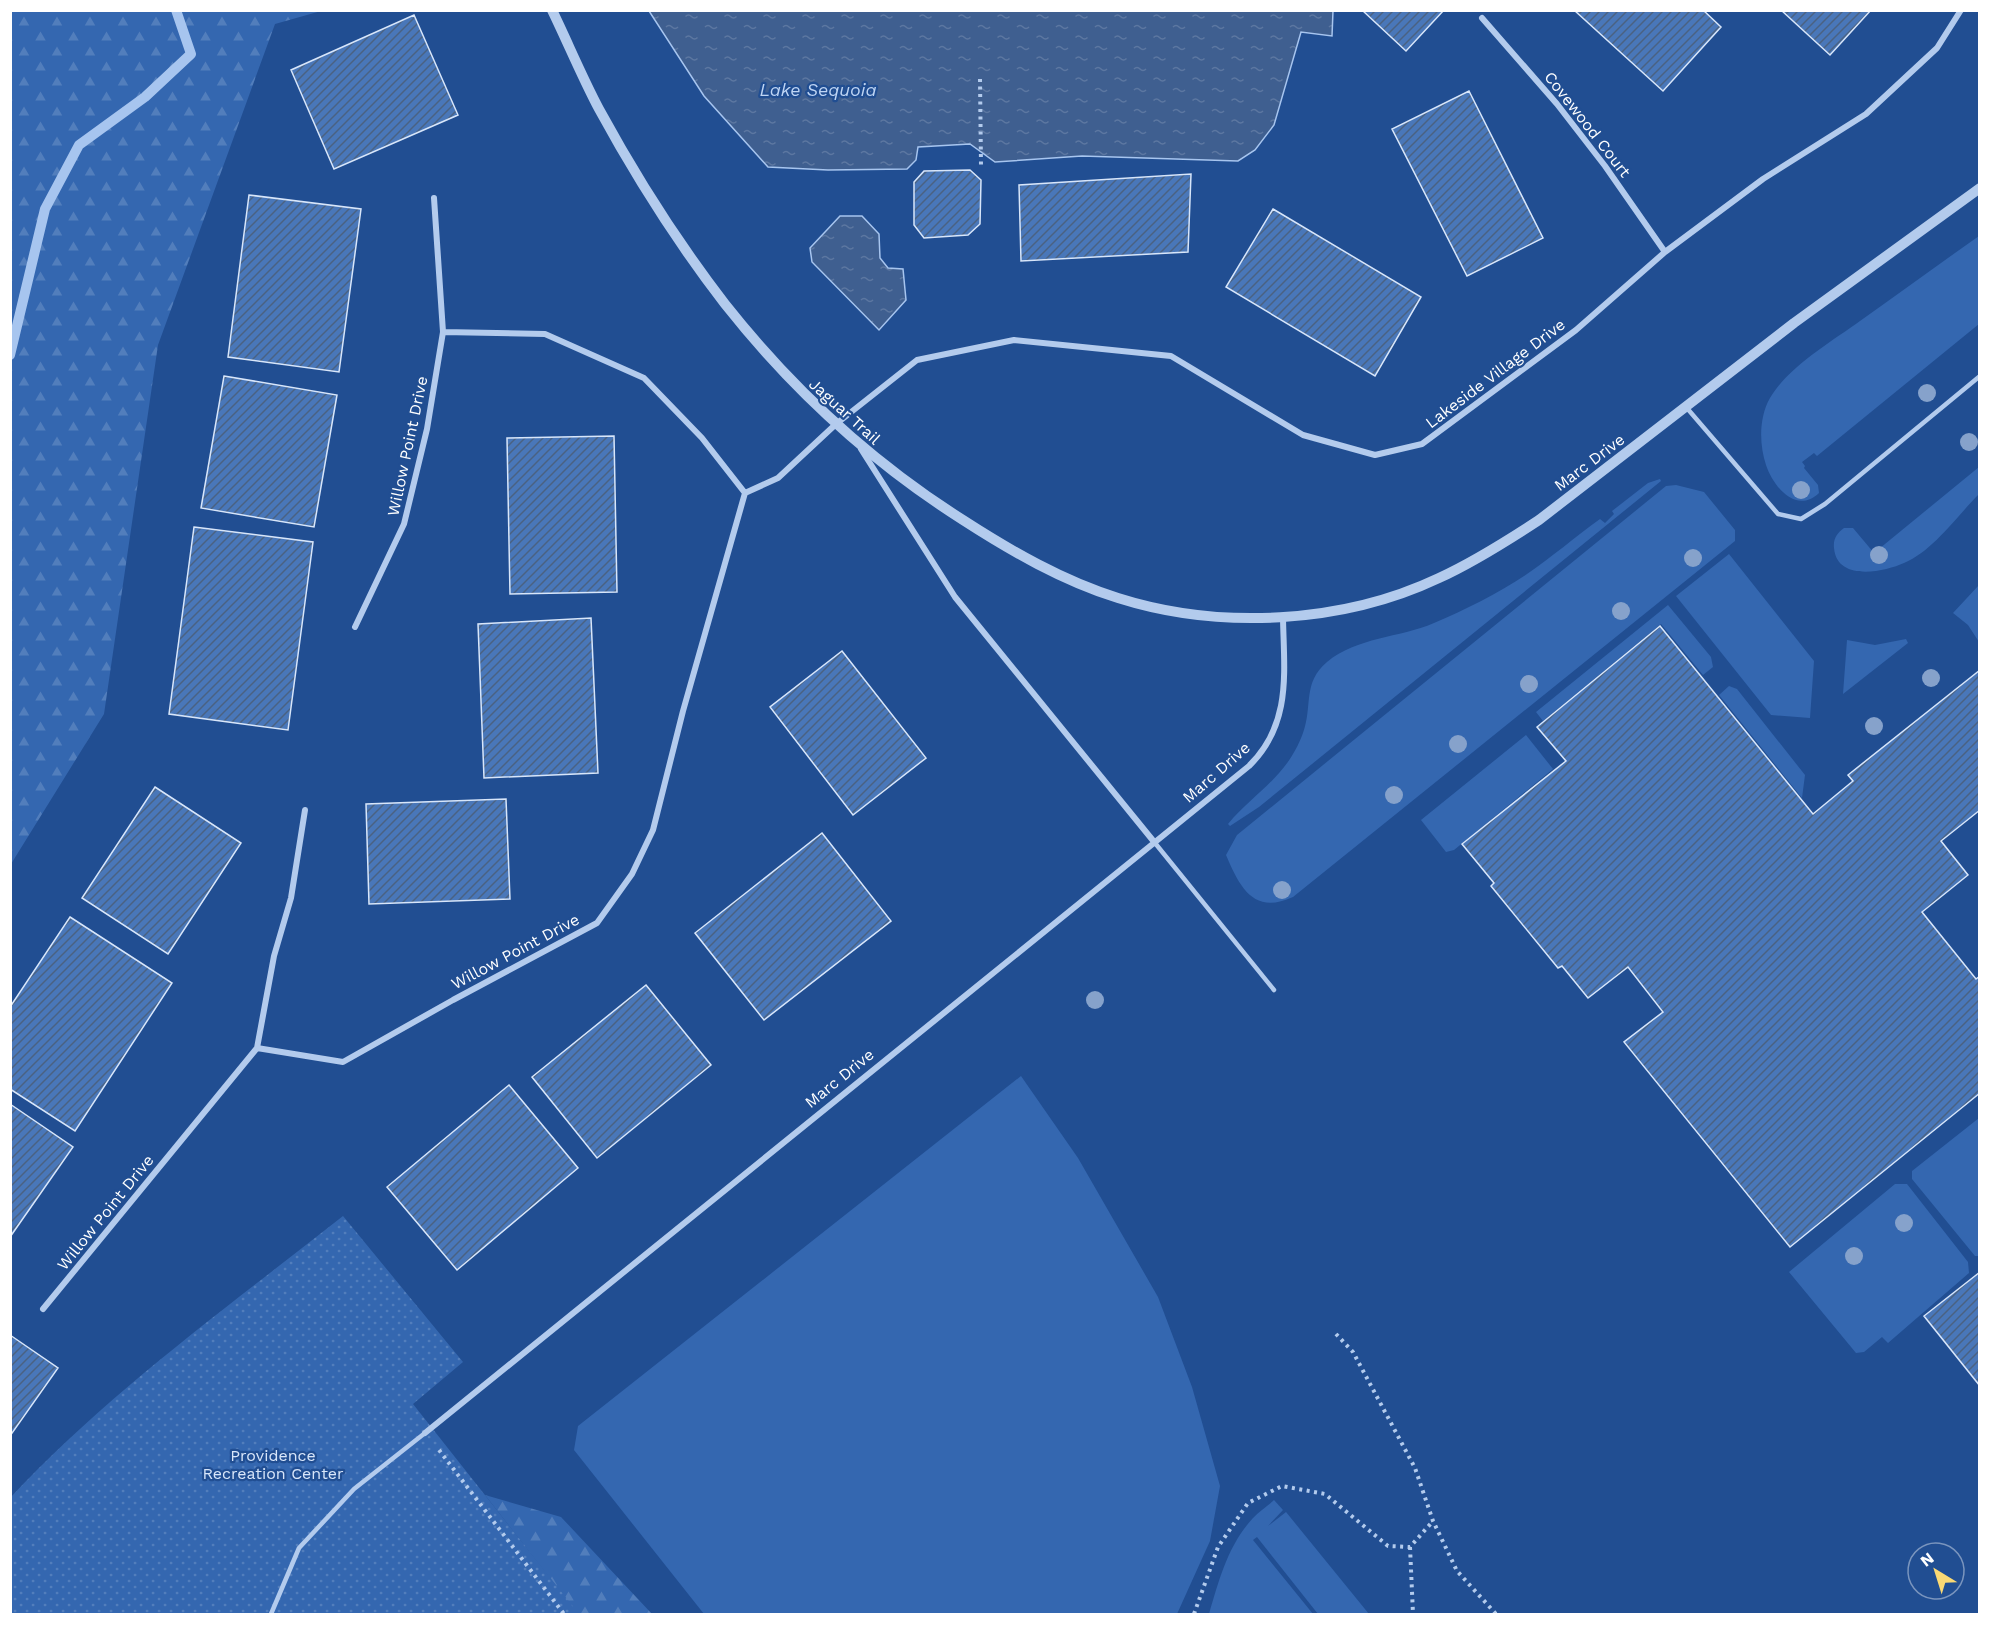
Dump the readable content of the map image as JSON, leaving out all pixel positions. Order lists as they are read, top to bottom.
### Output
{
  "streets": {
    "street": [
      "Covewood Court",
      "Lakeside Village Drive",
      "Jaguar Trail",
      "Willow Point Drive",
      "Marc Drive"
    ]
  },
  "crossings": [
    ["Covewood Court", "Lakeside Village Drive"],
    ["Lakeside Village Drive", "Jaguar Trail"],
    ["Jaguar Trail", "Marc Drive"]
  ],
  "water": ["Lake Sequoia"],
  "parks": ["Providence Recreation Center"],
  "north": "top left"
}
